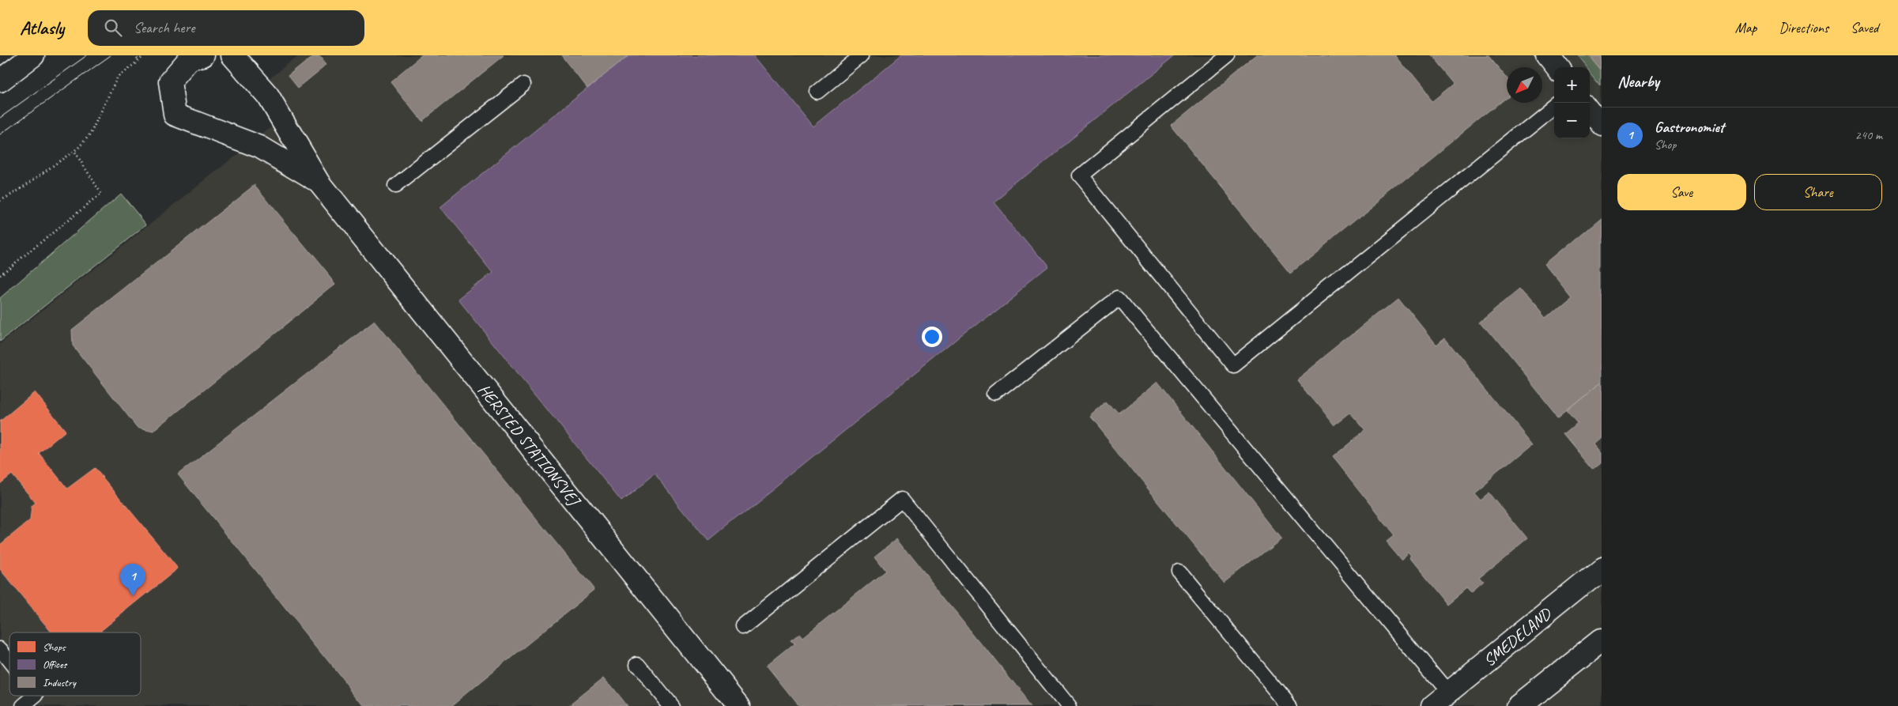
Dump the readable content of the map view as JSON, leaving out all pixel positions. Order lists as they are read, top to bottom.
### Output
{
  "streets": {
    "street": ["HERSTED STATIONSVEJ", "SMEDELAND"]
  },
  "legend": ["Shops", "Offices", "Industry"],
  "north": "bottom left",
  "page": {
    "header": "Atlasly",
    "search": "Search here",
    "nav": ["Map", "Directions", "Saved"],
    "heading": "Nearby",
    "map_buttons": ["+", "−"],
    "list": [
      {
        "mark": "1",
        "name": "Gastronomiet",
        "note": "Shop",
        "value": "240 m"
      }
    ],
    "buttons": ["Save", "Share"],
    "pins": "1"
  }
}
